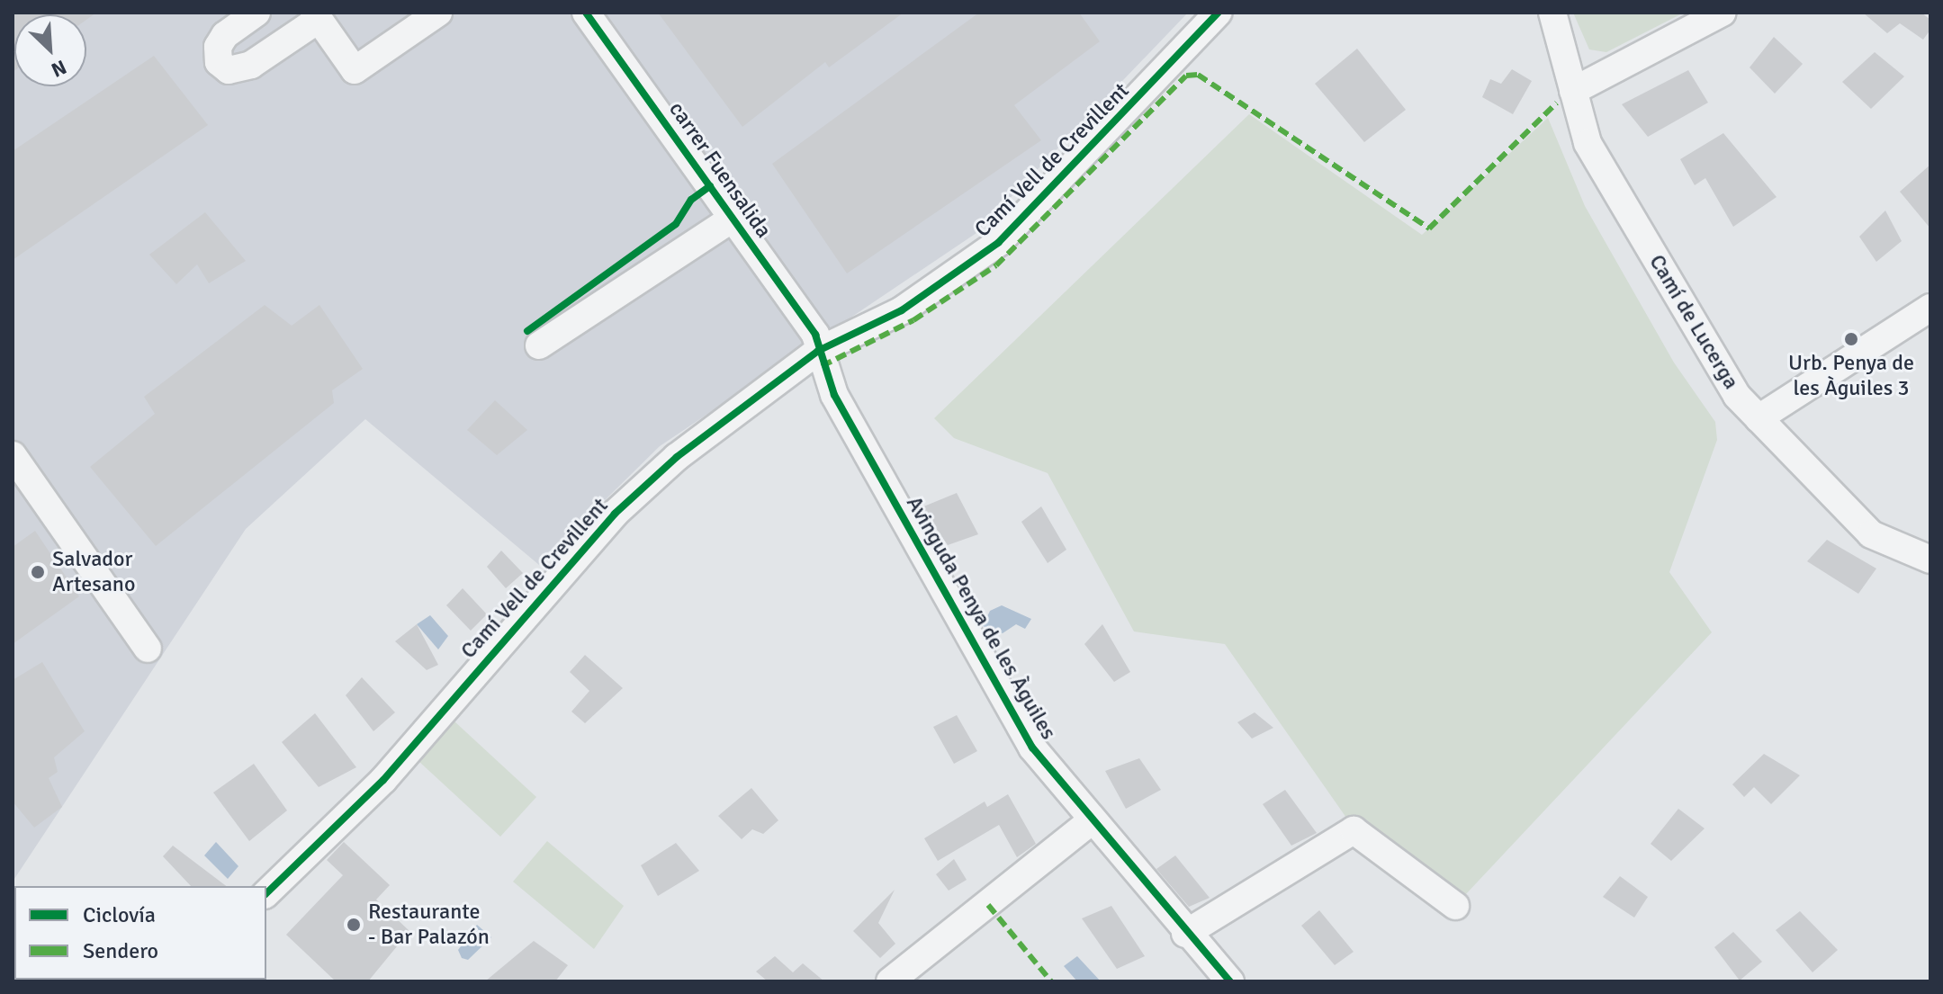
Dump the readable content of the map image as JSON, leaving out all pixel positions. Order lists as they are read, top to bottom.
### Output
{
  "streets": {
    "street": [
      "Camí Vell de Crevillent",
      "carrer Fuensalida",
      "Camí de Lucerga",
      "Avinguda Penya de les Àguiles"
    ]
  },
  "crossings": [
    ["Camí Vell de Crevillent", "carrer Fuensalida"],
    ["Camí Vell de Crevillent", "Avinguda Penya de les Àguiles"],
    ["carrer Fuensalida", "Avinguda Penya de les Àguiles"]
  ],
  "places": ["Urb. Penya de les Àguiles 3", "Salvador Artesano", "Restaurante - Bar Palazón"],
  "legend": ["Ciclovía", "Sendero"],
  "north": "bottom right"
}
